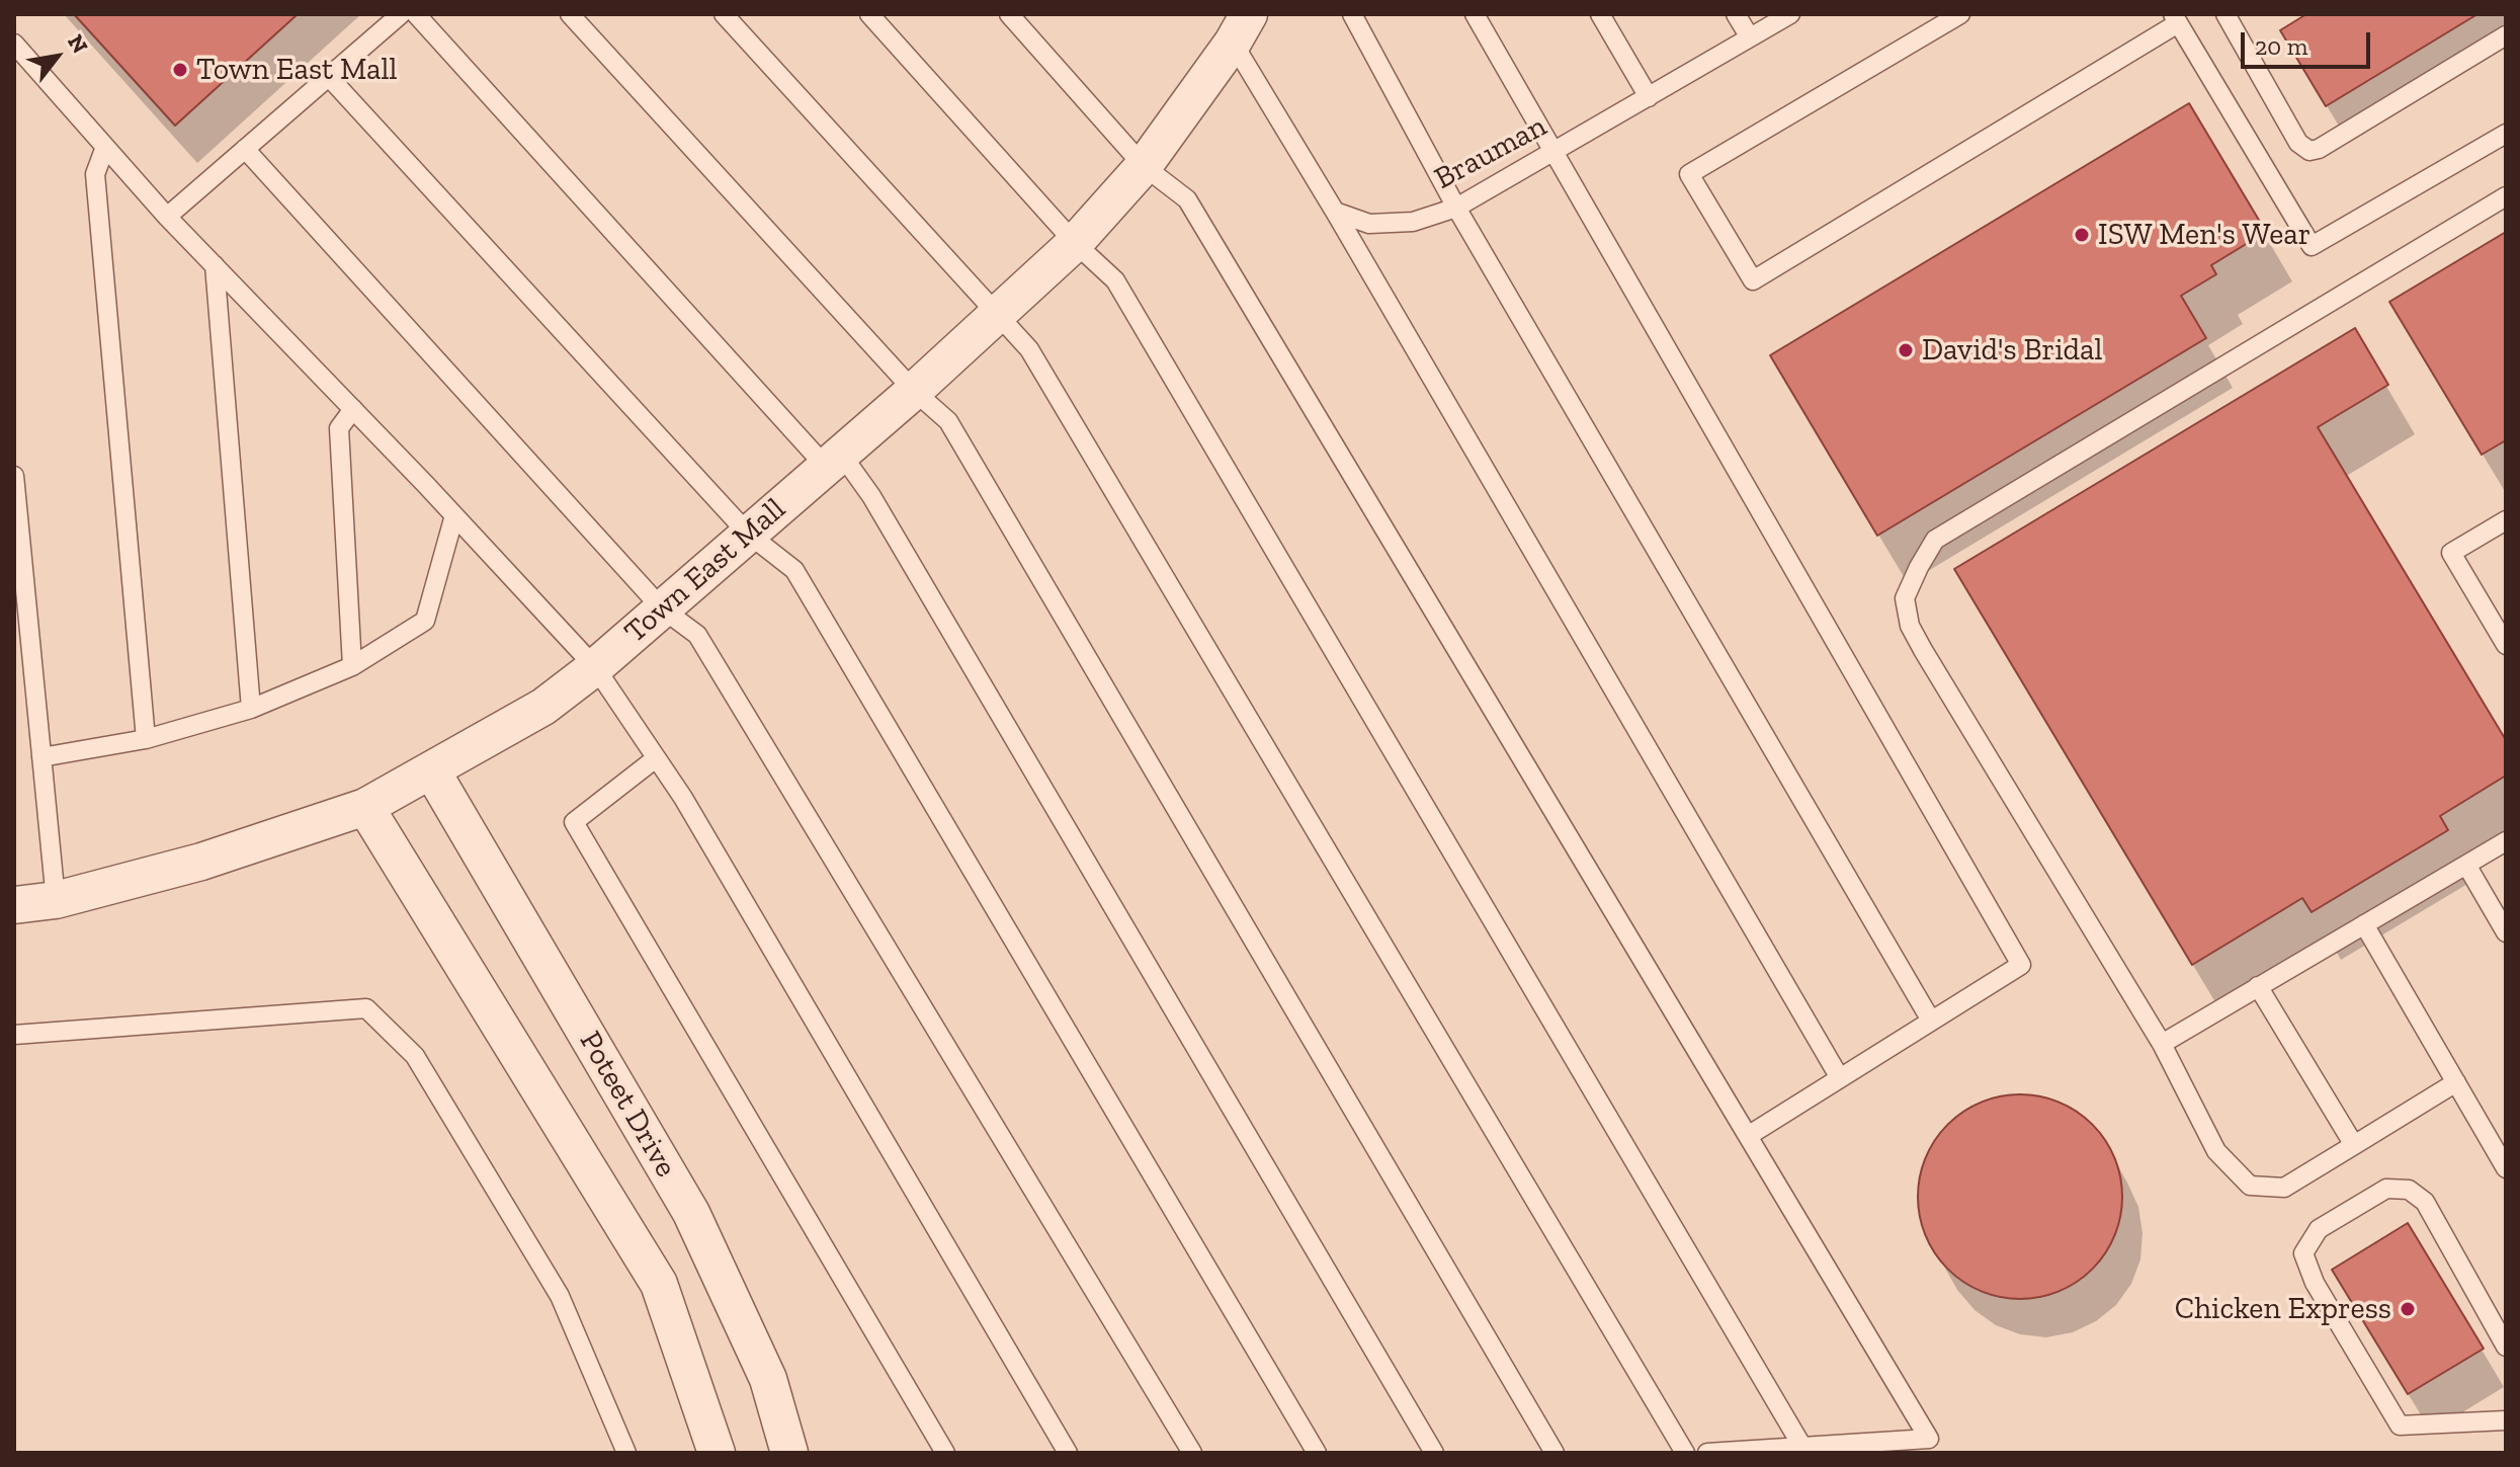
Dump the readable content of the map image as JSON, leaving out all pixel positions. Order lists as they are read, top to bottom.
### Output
{
  "streets": {
    "street": ["Town East Mall", "Poteet Drive"],
    "lane": ["Brauman"]
  },
  "crossings": [
    ["Town East Mall", "Poteet Drive"]
  ],
  "places": [
    "Town East Mall",
    "ISW Men's Wear",
    "David's Bridal",
    "Chicken Express"
  ],
  "scale_bar": "20 m",
  "north": "top right"
}
